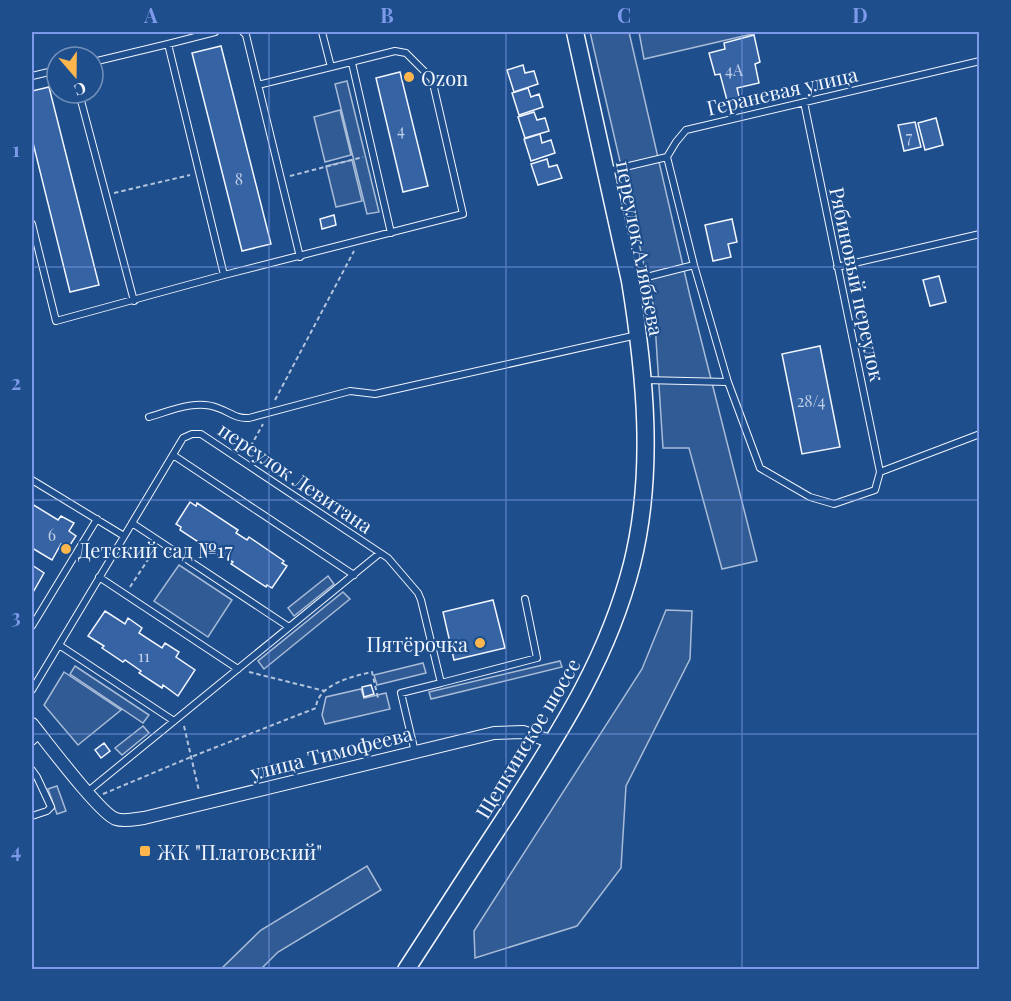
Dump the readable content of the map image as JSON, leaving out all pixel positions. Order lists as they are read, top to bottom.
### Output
{
  "streets": {
    "main road": ["переулок Алябьева", "Щепкинское шоссе"],
    "street": ["улица Тимофеева"],
    "lane": ["Гераневая улица", "Рябиновый переулок", "переулок Левитана"]
  },
  "crossings": [
    ["Гераневая улица", "Рябиновый переулок"],
    ["переулок Алябьева", "Щепкинское шоссе"],
    ["Щепкинское шоссе", "улица Тимофеева"]
  ],
  "places": {
    "other": ["Ozon", "Детский сад №17", "Пятёрочка"],
    "transit": ["ЖК \"Платовский\""]
  },
  "house_numbers": [
    "4А",
    "4",
    "7",
    "8",
    "28/4",
    "6",
    "11"
  ],
  "north": "bottom",
  "grid": {
    "columns": [
      "A",
      "B",
      "C",
      "D"
    ],
    "rows": [
      "1",
      "2",
      "3",
      "4"
    ]
  }
}
